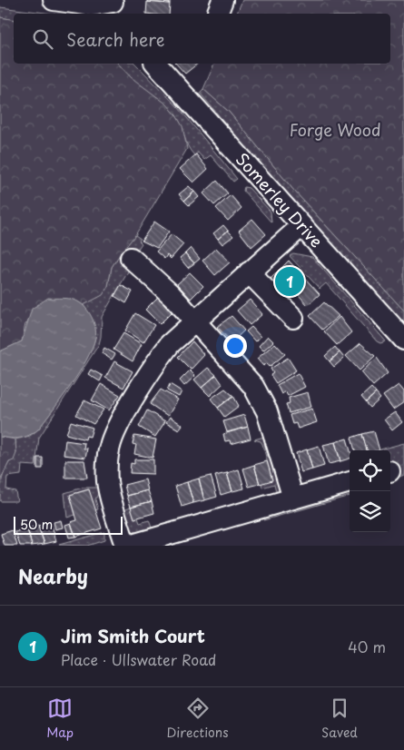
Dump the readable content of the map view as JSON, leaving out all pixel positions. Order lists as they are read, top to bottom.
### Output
{
  "streets": {
    "street": ["Somerley Drive"]
  },
  "parks": ["Forge Wood"],
  "scale_bar": "50 m",
  "page": {
    "search": "Search here",
    "pins": "1",
    "scale": "50 m",
    "heading": "Nearby",
    "list": [
      {
        "mark": "1",
        "name": "Jim Smith Court",
        "note": "Place · Ullswater Road",
        "value": "40 m"
      }
    ],
    "nav": ["Map", "Directions", "Saved"]
  }
}
